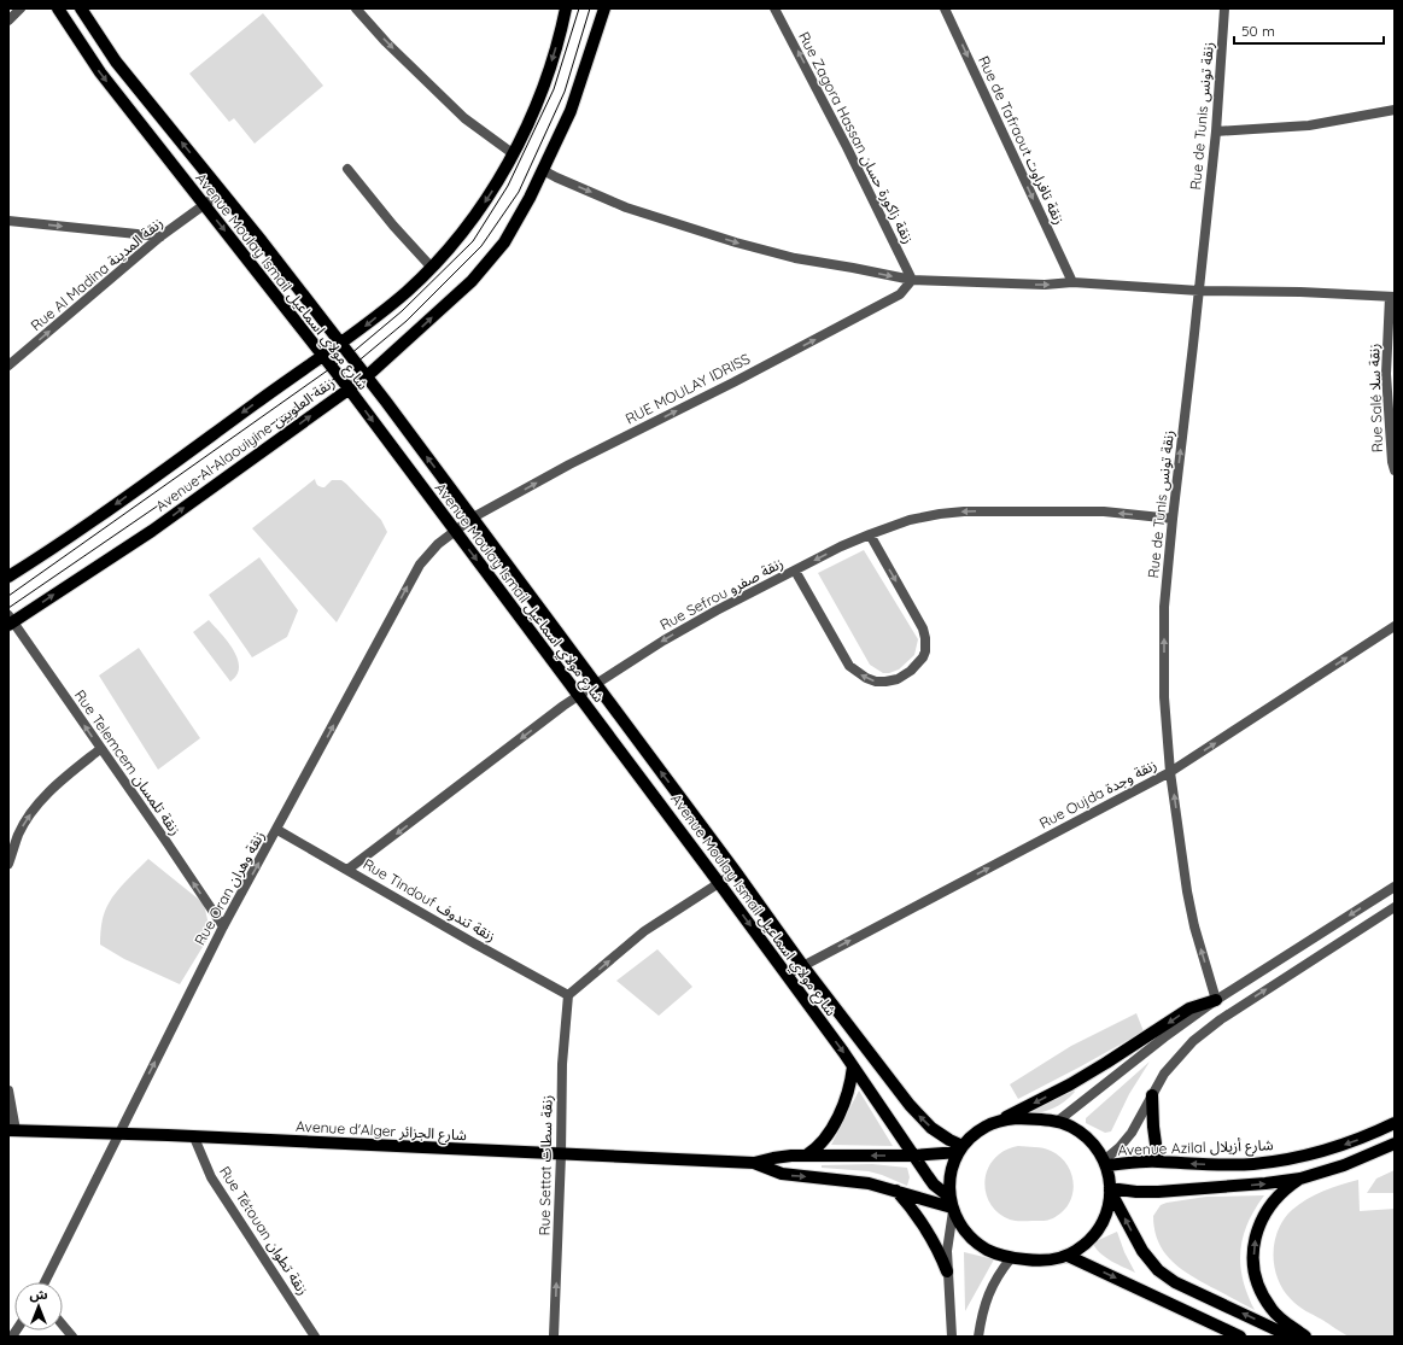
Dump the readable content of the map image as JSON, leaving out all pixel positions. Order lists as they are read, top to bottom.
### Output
{
  "streets": {
    "main road": [
      "Avenue Moulay Ismail شارع مولاي اسماعيل",
      "Avenue Al Alaouiyine زنقة العلويين",
      "Avenue d'Alger شارع الجزائر",
      "Avenue Azilal شارع أزيلال"
    ],
    "street": [
      "Rue de Tunis زنقة تونس",
      "Rue Zagora Hassan زنقة زاكورة حسان",
      "Rue de Tafraout زنقة تافراوت",
      "Rue Al Madina زنقة المدينة",
      "RUE MOULAY IDRISS",
      "Rue Salé زنقة سلا",
      "Rue Sefrou زنقة صفرو",
      "Rue Telemcem زنقة تلمسان",
      "Rue Oujda زنقة وجدة",
      "Rue Oran زنقة وهران",
      "Rue Tindouf زنقة تندوف",
      "Rue Settat زنقة سطات",
      "Rue Tétouan زنقة تطوان"
    ]
  },
  "crossings": [
    ["Rue de Tunis زنقة تونس", "Rue Sefrou زنقة صفرو"],
    ["Rue de Tunis زنقة تونس", "Rue Oujda زنقة وجدة"],
    ["Rue Zagora Hassan زنقة زاكورة حسان", "RUE MOULAY IDRISS"],
    ["Rue Al Madina زنقة المدينة", "Avenue Moulay Ismail شارع مولاي اسماعيل"],
    ["Avenue Moulay Ismail شارع مولاي اسماعيل", "RUE MOULAY IDRISS"],
    ["Avenue Moulay Ismail شارع مولاي اسماعيل", "Avenue Al Alaouiyine زنقة العلويين"],
    ["Avenue Moulay Ismail شارع مولاي اسماعيل", "Rue Sefrou زنقة صفرو"],
    ["Avenue Moulay Ismail شارع مولاي اسماعيل", "Rue Oujda زنقة وجدة"],
    ["Avenue Moulay Ismail شارع مولاي اسماعيل", "Rue Oran زنقة وهران"],
    ["Avenue Moulay Ismail شارع مولاي اسماعيل", "Avenue d'Alger شارع الجزائر"],
    ["Avenue Moulay Ismail شارع مولاي اسماعيل", "Avenue Azilal شارع أزيلال"],
    ["RUE MOULAY IDRISS", "Rue Oran زنقة وهران"],
    ["Avenue Al Alaouiyine زنقة العلويين", "Rue Telemcem زنقة تلمسان"],
    ["Rue Sefrou زنقة صفرو", "Rue Tindouf زنقة تندوف"],
    ["Rue Telemcem زنقة تلمسان", "Rue Oran زنقة وهران"],
    ["Rue Oran زنقة وهران", "Rue Tindouf زنقة تندوف"],
    ["Rue Oran زنقة وهران", "Avenue d'Alger شارع الجزائر"],
    ["Rue Tindouf زنقة تندوف", "Rue Settat زنقة سطات"],
    ["Avenue d'Alger شارع الجزائر", "Avenue Azilal شارع أزيلال"],
    ["Avenue d'Alger شارع الجزائر", "Rue Settat زنقة سطات"],
    ["Avenue d'Alger شارع الجزائر", "Rue Tétouan زنقة تطوان"]
  ],
  "one_way": [
    "Rue de Tunis زنقة تونس",
    "Rue Zagora Hassan زنقة زاكورة حسان",
    "Rue de Tafraout زنقة تافراوت",
    "Rue Al Madina زنقة المدينة",
    "RUE MOULAY IDRISS",
    "Rue Sefrou زنقة صفرو",
    "Rue Telemcem زنقة تلمسان",
    "Rue Oujda زنقة وجدة",
    "Rue Oran زنقة وهران",
    "Rue Settat زنقة سطات"
  ],
  "scale_bar": "50 m",
  "north": "top"
}
